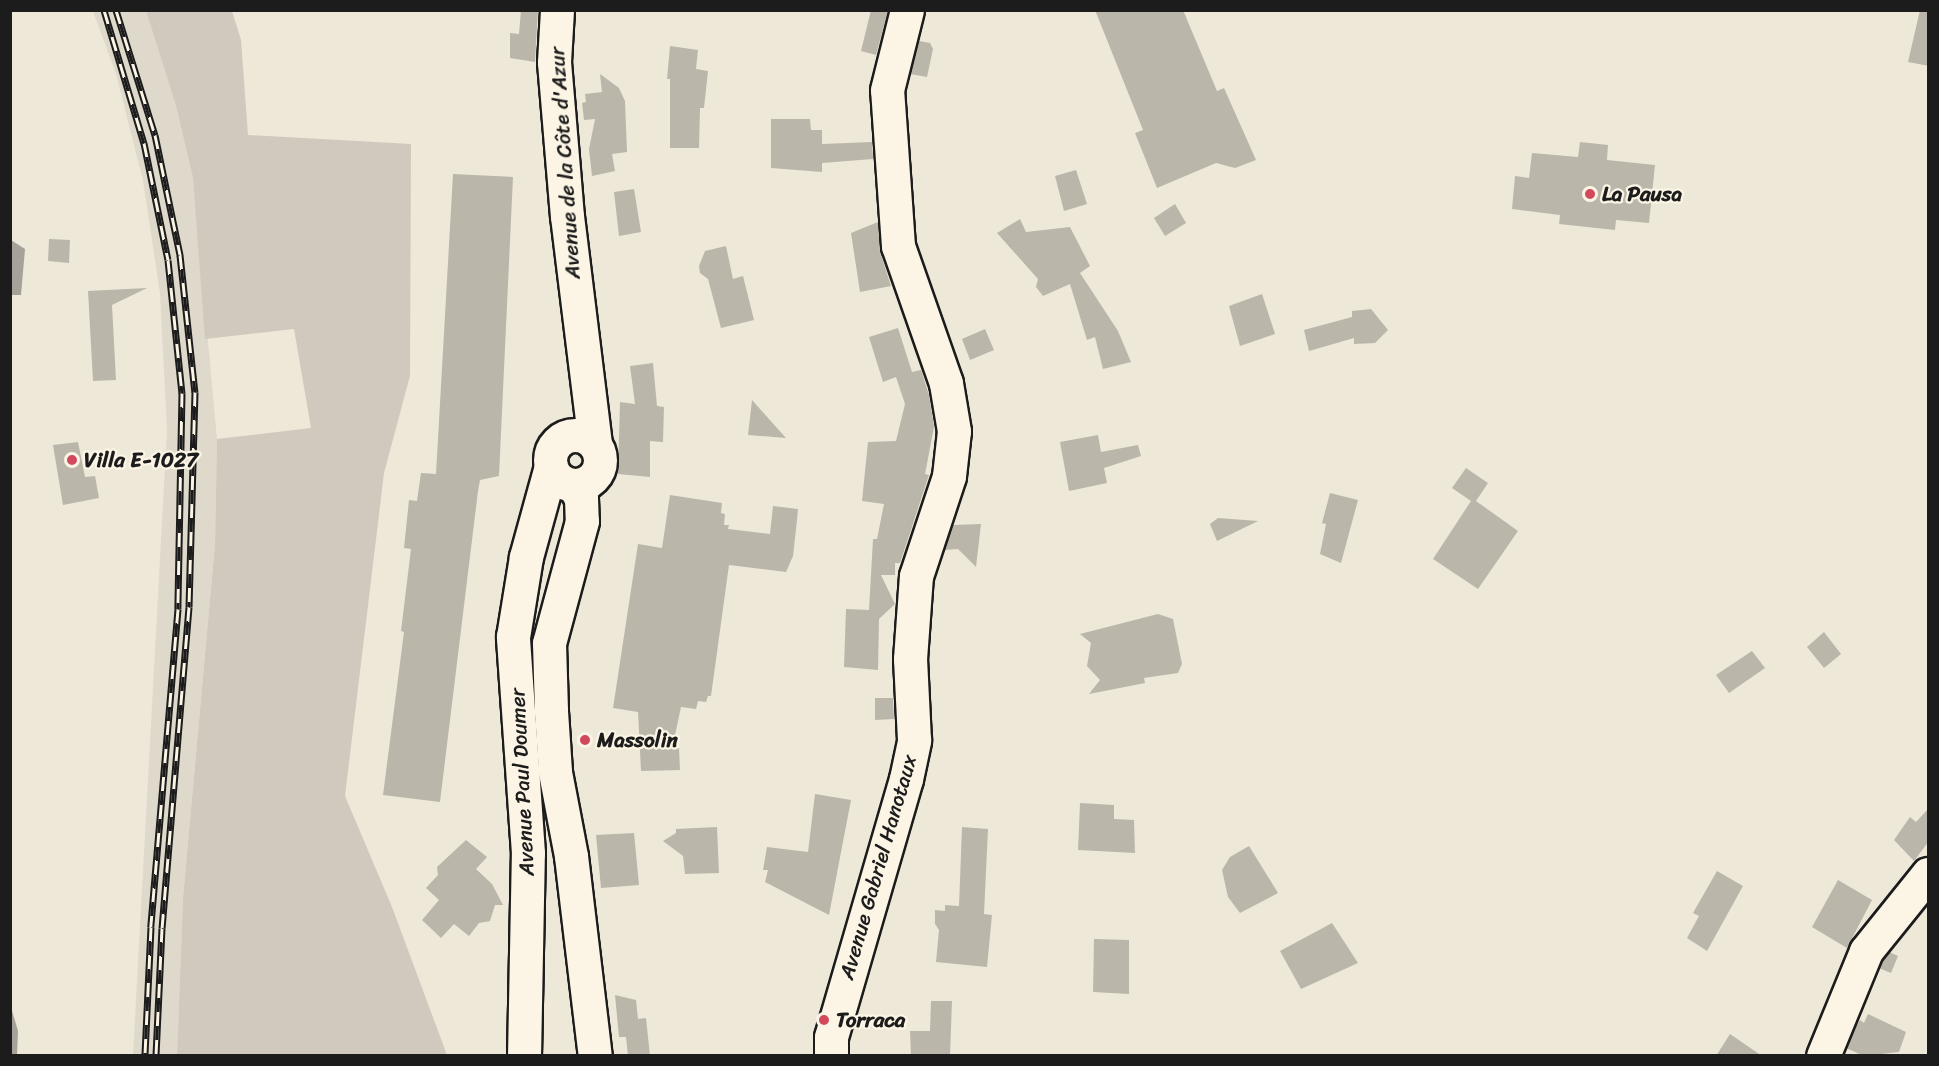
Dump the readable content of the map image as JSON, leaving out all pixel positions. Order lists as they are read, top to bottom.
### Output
{
  "streets": {
    "main road": ["Avenue de la Côte d'Azur", "Avenue Paul Doumer", "Avenue Gabriel Hanotaux"]
  },
  "crossings": [
    ["Avenue de la Côte d'Azur", "Avenue Paul Doumer"]
  ],
  "places": [
    "La Pausa",
    "Villa E-1027",
    "Massolin",
    "Torraca"
  ]
}
